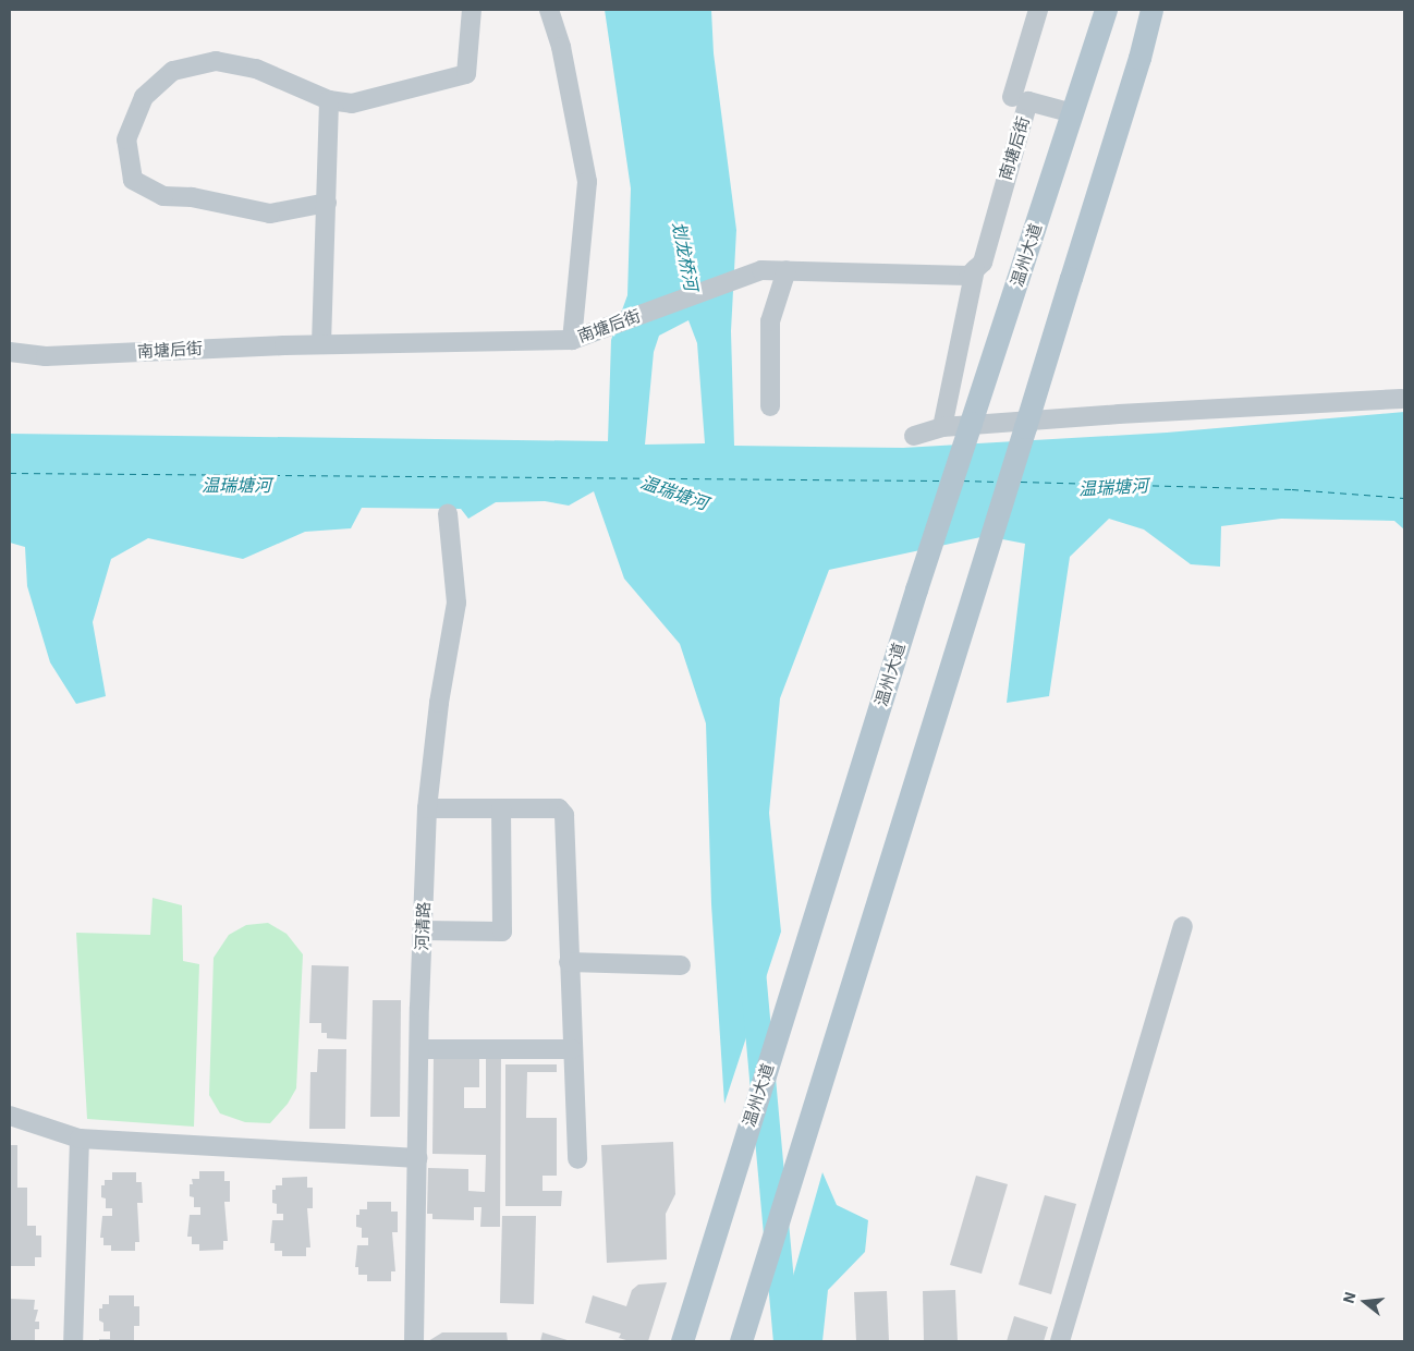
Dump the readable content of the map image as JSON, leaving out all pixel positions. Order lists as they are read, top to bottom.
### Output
{
  "streets": {
    "main road": ["温州大道"],
    "street": ["南塘后街", "河清路"]
  },
  "crossings": [
    ["南塘后街", "温州大道"]
  ],
  "water": ["划龙桥河", "温瑞塘河"],
  "north": "left"
}
